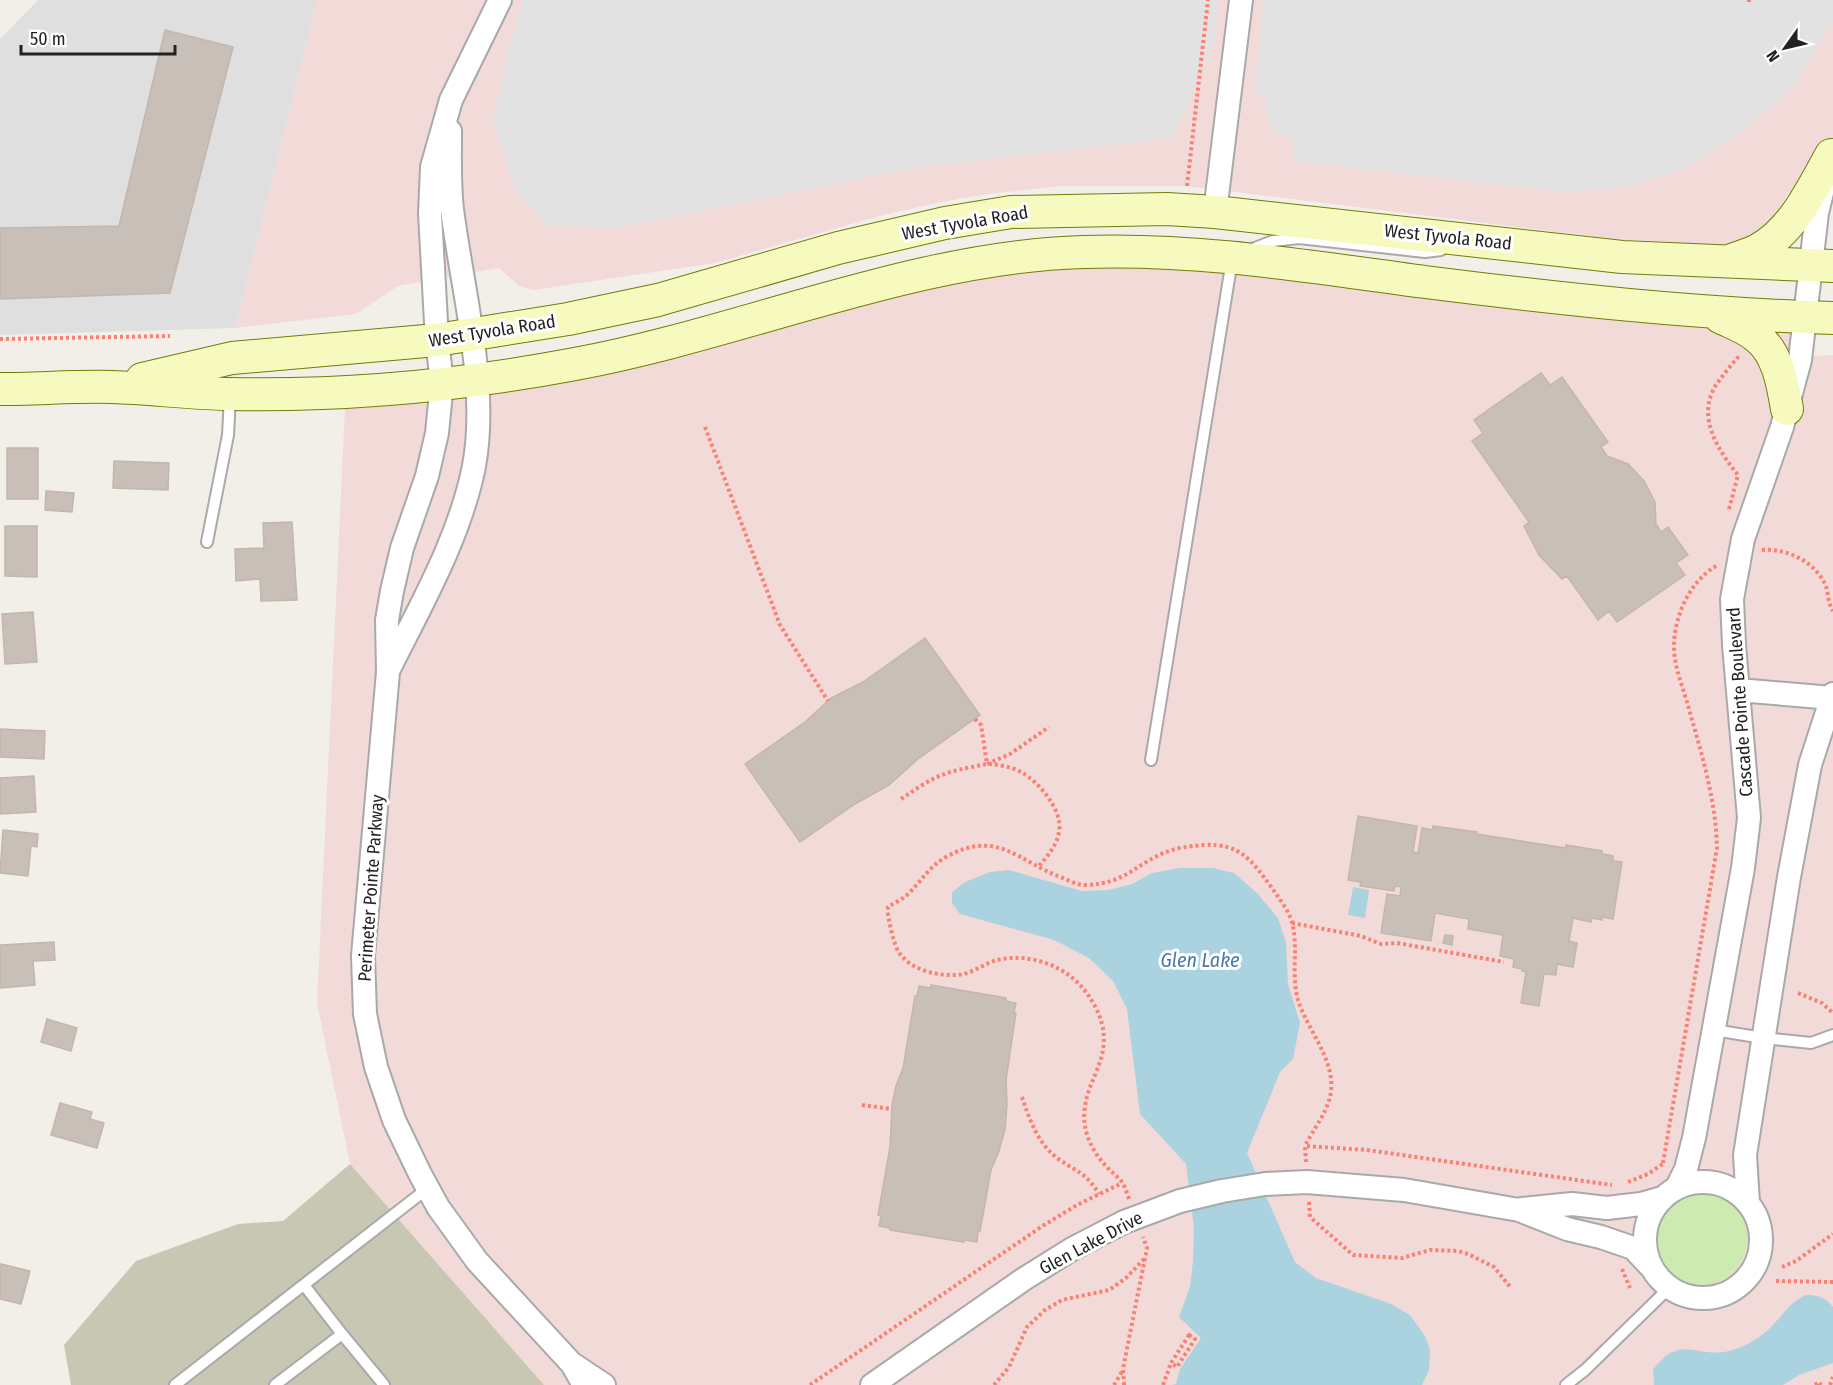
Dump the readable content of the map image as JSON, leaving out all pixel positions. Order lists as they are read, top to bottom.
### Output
{
  "streets": {
    "main road": ["West Tyvola Road"],
    "street": ["Cascade Pointe Boulevard", "Perimeter Pointe Parkway", "Glen Lake Drive"]
  },
  "crossings": [
    ["West Tyvola Road", "Cascade Pointe Boulevard"],
    ["West Tyvola Road", "Perimeter Pointe Parkway"],
    ["Cascade Pointe Boulevard", "Glen Lake Drive"]
  ],
  "water": ["Glen Lake"],
  "scale_bar": "50 m",
  "north": "bottom left"
}
